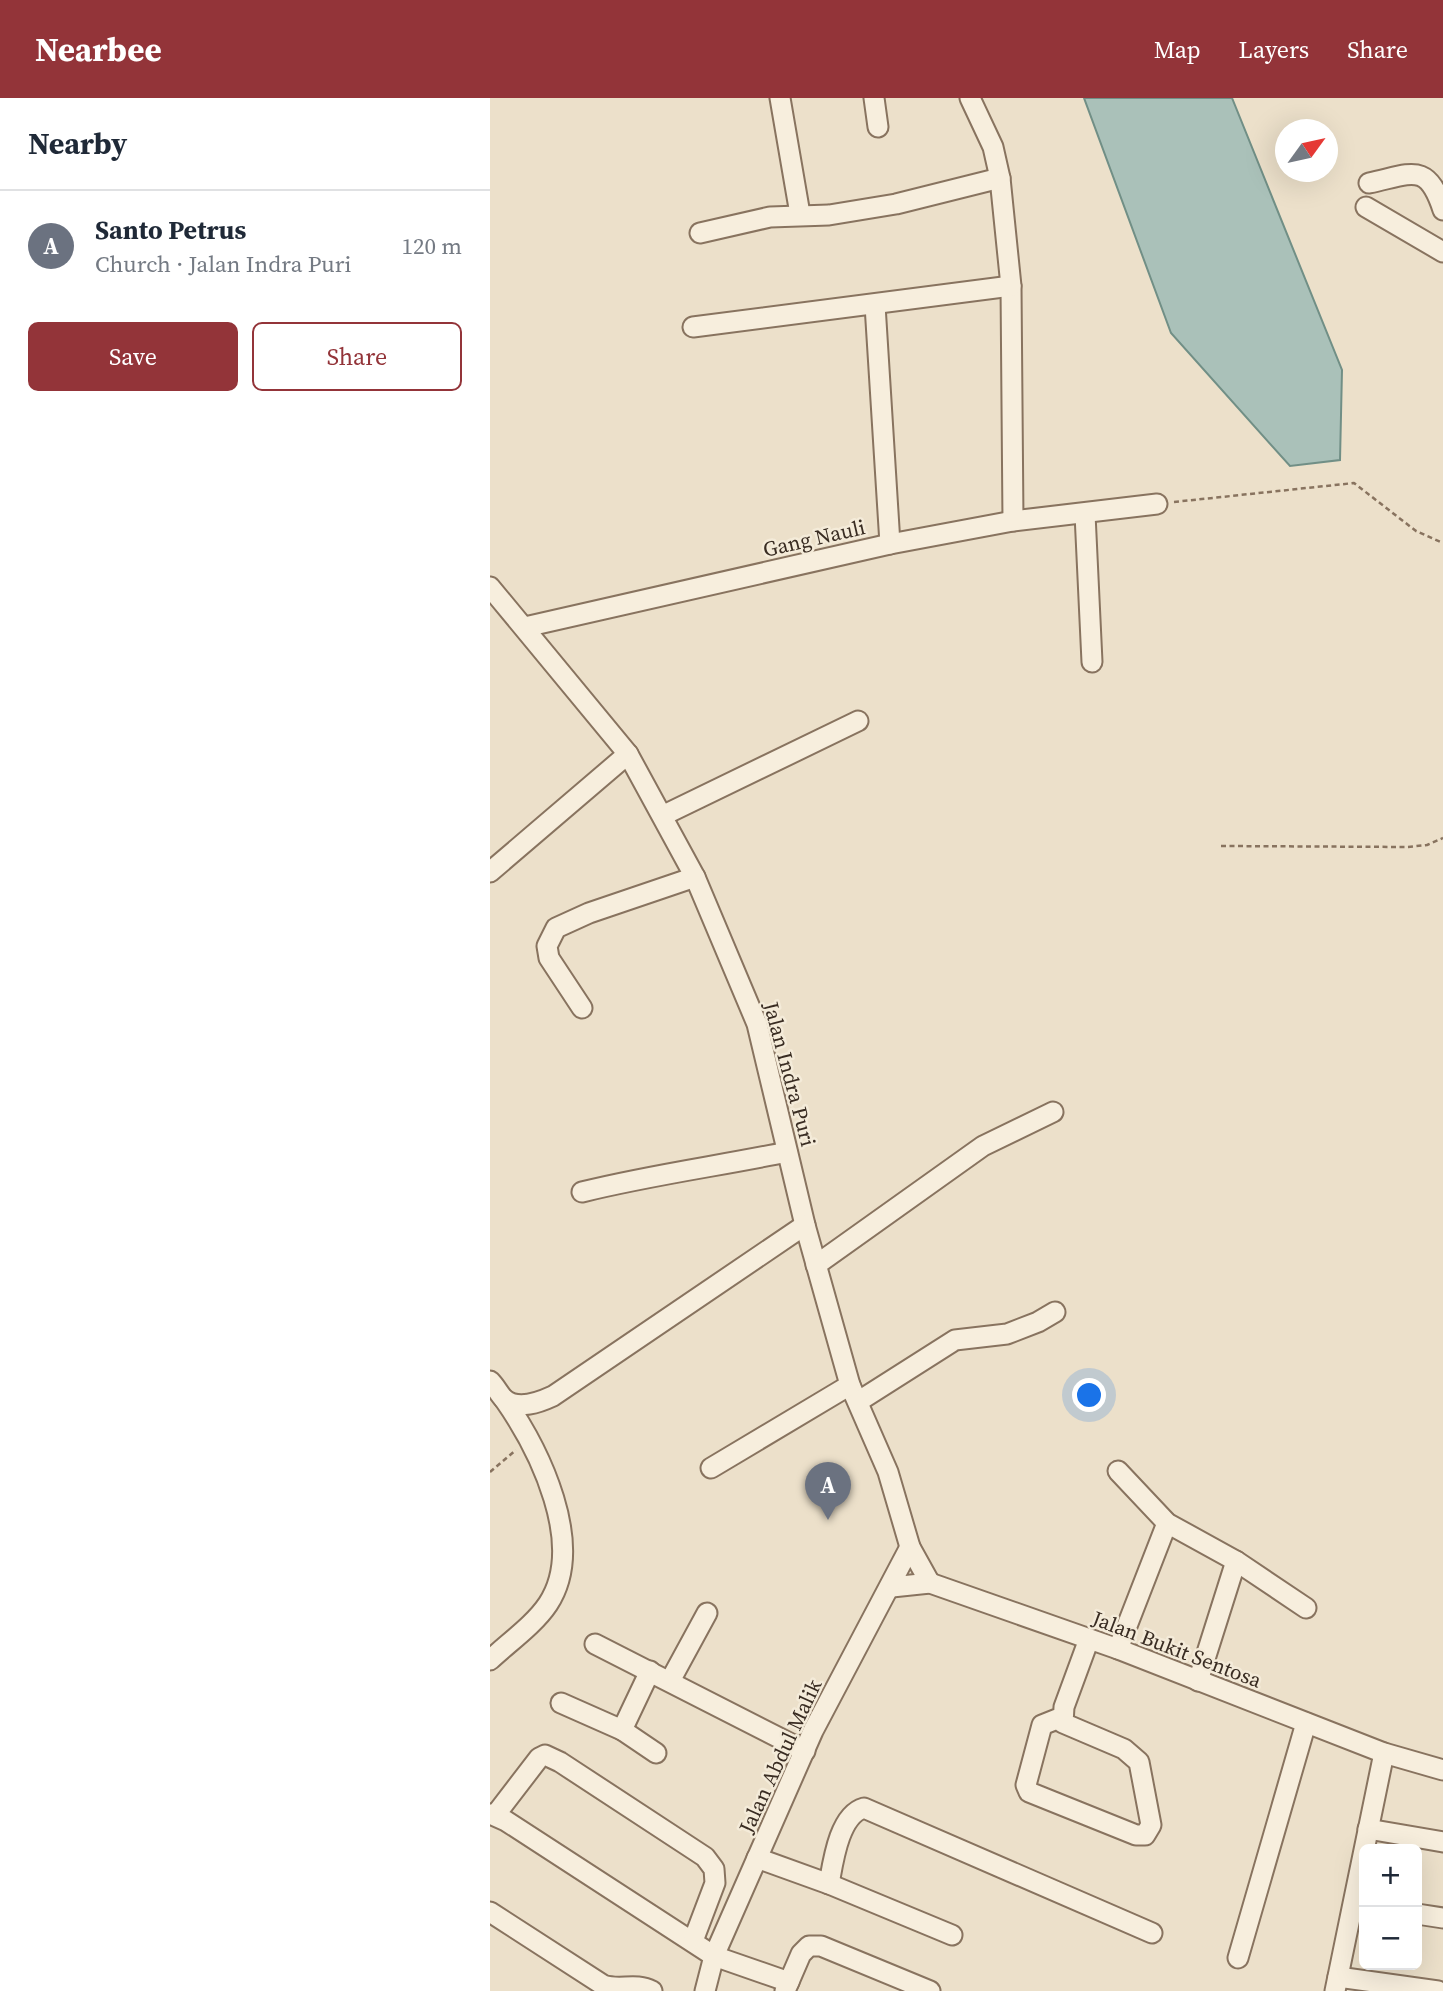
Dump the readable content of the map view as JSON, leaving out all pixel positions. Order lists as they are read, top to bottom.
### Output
{
  "streets": {
    "street": [
      "Gang Nauli",
      "Jalan Indra Puri",
      "Jalan Bukit Sentosa",
      "Jalan Abdul Malik"
    ]
  },
  "crossings": [
    ["Gang Nauli", "Jalan Indra Puri"],
    ["Jalan Indra Puri", "Jalan Bukit Sentosa"],
    ["Jalan Indra Puri", "Jalan Abdul Malik"],
    ["Jalan Bukit Sentosa", "Jalan Abdul Malik"]
  ],
  "north": "top right",
  "page": {
    "header": "Nearbee",
    "nav": ["Map", "Layers", "Share"],
    "heading": "Nearby",
    "list": [
      {
        "mark": "A",
        "name": "Santo Petrus",
        "note": "Church · Jalan Indra Puri",
        "value": "120 m"
      }
    ],
    "buttons": ["Save", "Share"],
    "pins": "A",
    "map_buttons": ["+", "−"]
  }
}
